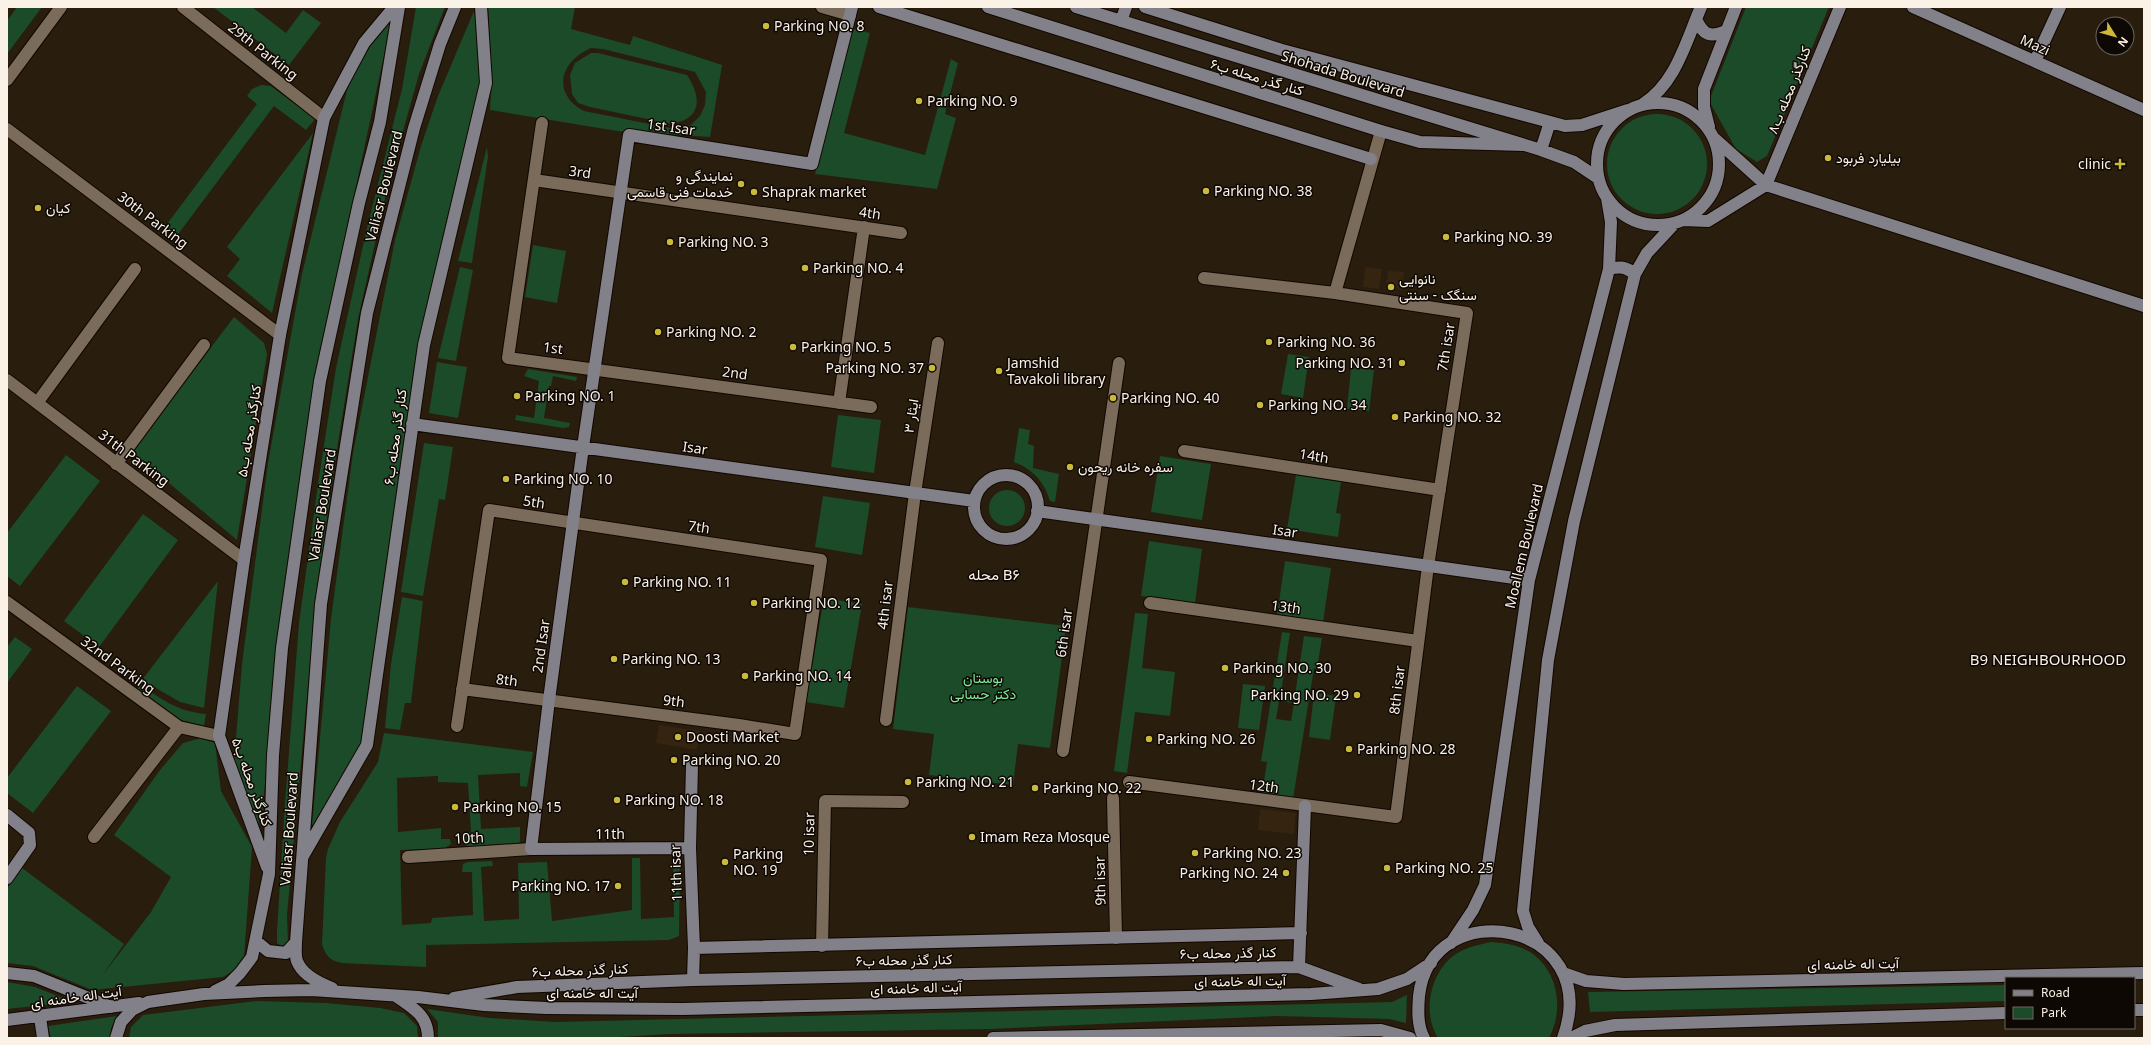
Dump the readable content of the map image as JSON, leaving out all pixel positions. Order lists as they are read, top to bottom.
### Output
{
  "streets": {
    "main road": [
      "Mazi",
      "Shohada Boulevard",
      "کنار گذر محله ب۶",
      "کنارگذر محله ب۸",
      "1st Isar",
      "Valiasr Boulevard",
      "کنارگذر محله ب۵",
      "Isar",
      "Moallem Boulevard",
      "2nd Isar",
      "11th",
      "11th isar",
      "آیت اله خامنه ای"
    ],
    "street": [
      "29th Parking",
      "3rd",
      "4th",
      "30th Parking",
      "7th isar",
      "1st",
      "2nd",
      "ایثار ۳",
      "14th",
      "31th Parking",
      "5th",
      "7th",
      "4th isar",
      "13th",
      "6th isar",
      "32nd Parking",
      "8th",
      "8th isar",
      "9th",
      "12th",
      "10 isar",
      "10th",
      "9th isar"
    ]
  },
  "crossings": [
    ["29th Parking", "کنارگذر محله ب۵"],
    ["Shohada Boulevard", "کنار گذر محله ب۶"],
    ["Shohada Boulevard", "Moallem Boulevard"],
    ["کنار گذر محله ب۶", "Valiasr Boulevard"],
    ["کنار گذر محله ب۶", "Isar"],
    ["کنار گذر محله ب۶", "11th isar"],
    ["کنار گذر محله ب۶", "آیت اله خامنه ای"],
    ["1st Isar", "3rd"],
    ["1st Isar", "4th"],
    ["1st Isar", "1st"],
    ["1st Isar", "2nd"],
    ["1st Isar", "Isar"],
    ["1st Isar", "2nd Isar"],
    ["3rd", "4th"],
    ["3rd", "1st"],
    ["Valiasr Boulevard", "کنارگذر محله ب۵"],
    ["Valiasr Boulevard", "آیت اله خامنه ای"],
    ["30th Parking", "کنارگذر محله ب۵"],
    ["7th isar", "Isar"],
    ["7th isar", "14th"],
    ["7th isar", "8th isar"],
    ["1st", "2nd"],
    ["ایثار ۳", "Isar"],
    ["ایثار ۳", "4th isar"],
    ["کنارگذر محله ب۵", "31th Parking"],
    ["کنارگذر محله ب۵", "32nd Parking"],
    ["Isar", "Moallem Boulevard"],
    ["Isar", "4th isar"],
    ["Isar", "6th isar"],
    ["Isar", "2nd Isar"],
    ["Isar", "8th isar"],
    ["5th", "7th"],
    ["5th", "2nd Isar"],
    ["5th", "8th"],
    ["7th", "2nd Isar"],
    ["7th", "9th"],
    ["13th", "8th isar"],
    ["2nd Isar", "8th"],
    ["2nd Isar", "9th"],
    ["2nd Isar", "11th"],
    ["2nd Isar", "10th"],
    ["8th", "9th"],
    ["8th isar", "12th"],
    ["11th", "10th"],
    ["11th", "11th isar"]
  ],
  "districts": ["محله B۶", "B9 NEIGHBOURHOOD"],
  "parks": ["بوستان دکتر حسابی"],
  "places": {
    "other": [
      "Parking NO. 8",
      "Parking NO. 9",
      "بیلیارد فربود",
      "نمایندگی و خدمات فنی قاسمی",
      "Parking NO. 38",
      "Shaprak market",
      "کیان",
      "Parking NO. 39",
      "Parking NO. 3",
      "Parking NO. 4",
      "نانوایی سنگک - سنتی",
      "Parking NO. 2",
      "Parking NO. 36",
      "Parking NO. 5",
      "Parking NO. 31",
      "Parking NO. 37",
      "Jamshid Tavakoli library",
      "Parking NO. 1",
      "Parking NO. 40",
      "Parking NO. 34",
      "Parking NO. 32",
      "سفره خانه ریحون",
      "Parking NO. 10",
      "Parking NO. 11",
      "Parking NO. 12",
      "Parking NO. 13",
      "Parking NO. 30",
      "Parking NO. 14",
      "Parking NO. 29",
      "Doosti Market",
      "Parking NO. 26",
      "Parking NO. 28",
      "Parking NO. 20",
      "Parking NO. 21",
      "Parking NO. 22",
      "Parking NO. 18",
      "Parking NO. 15",
      "Imam Reza Mosque",
      "Parking NO. 23",
      "Parking NO. 19",
      "Parking NO. 25",
      "Parking NO. 24",
      "Parking NO. 17"
    ],
    "health": ["clinic"]
  },
  "legend": ["Road", "Park"],
  "north": "bottom right"
}
